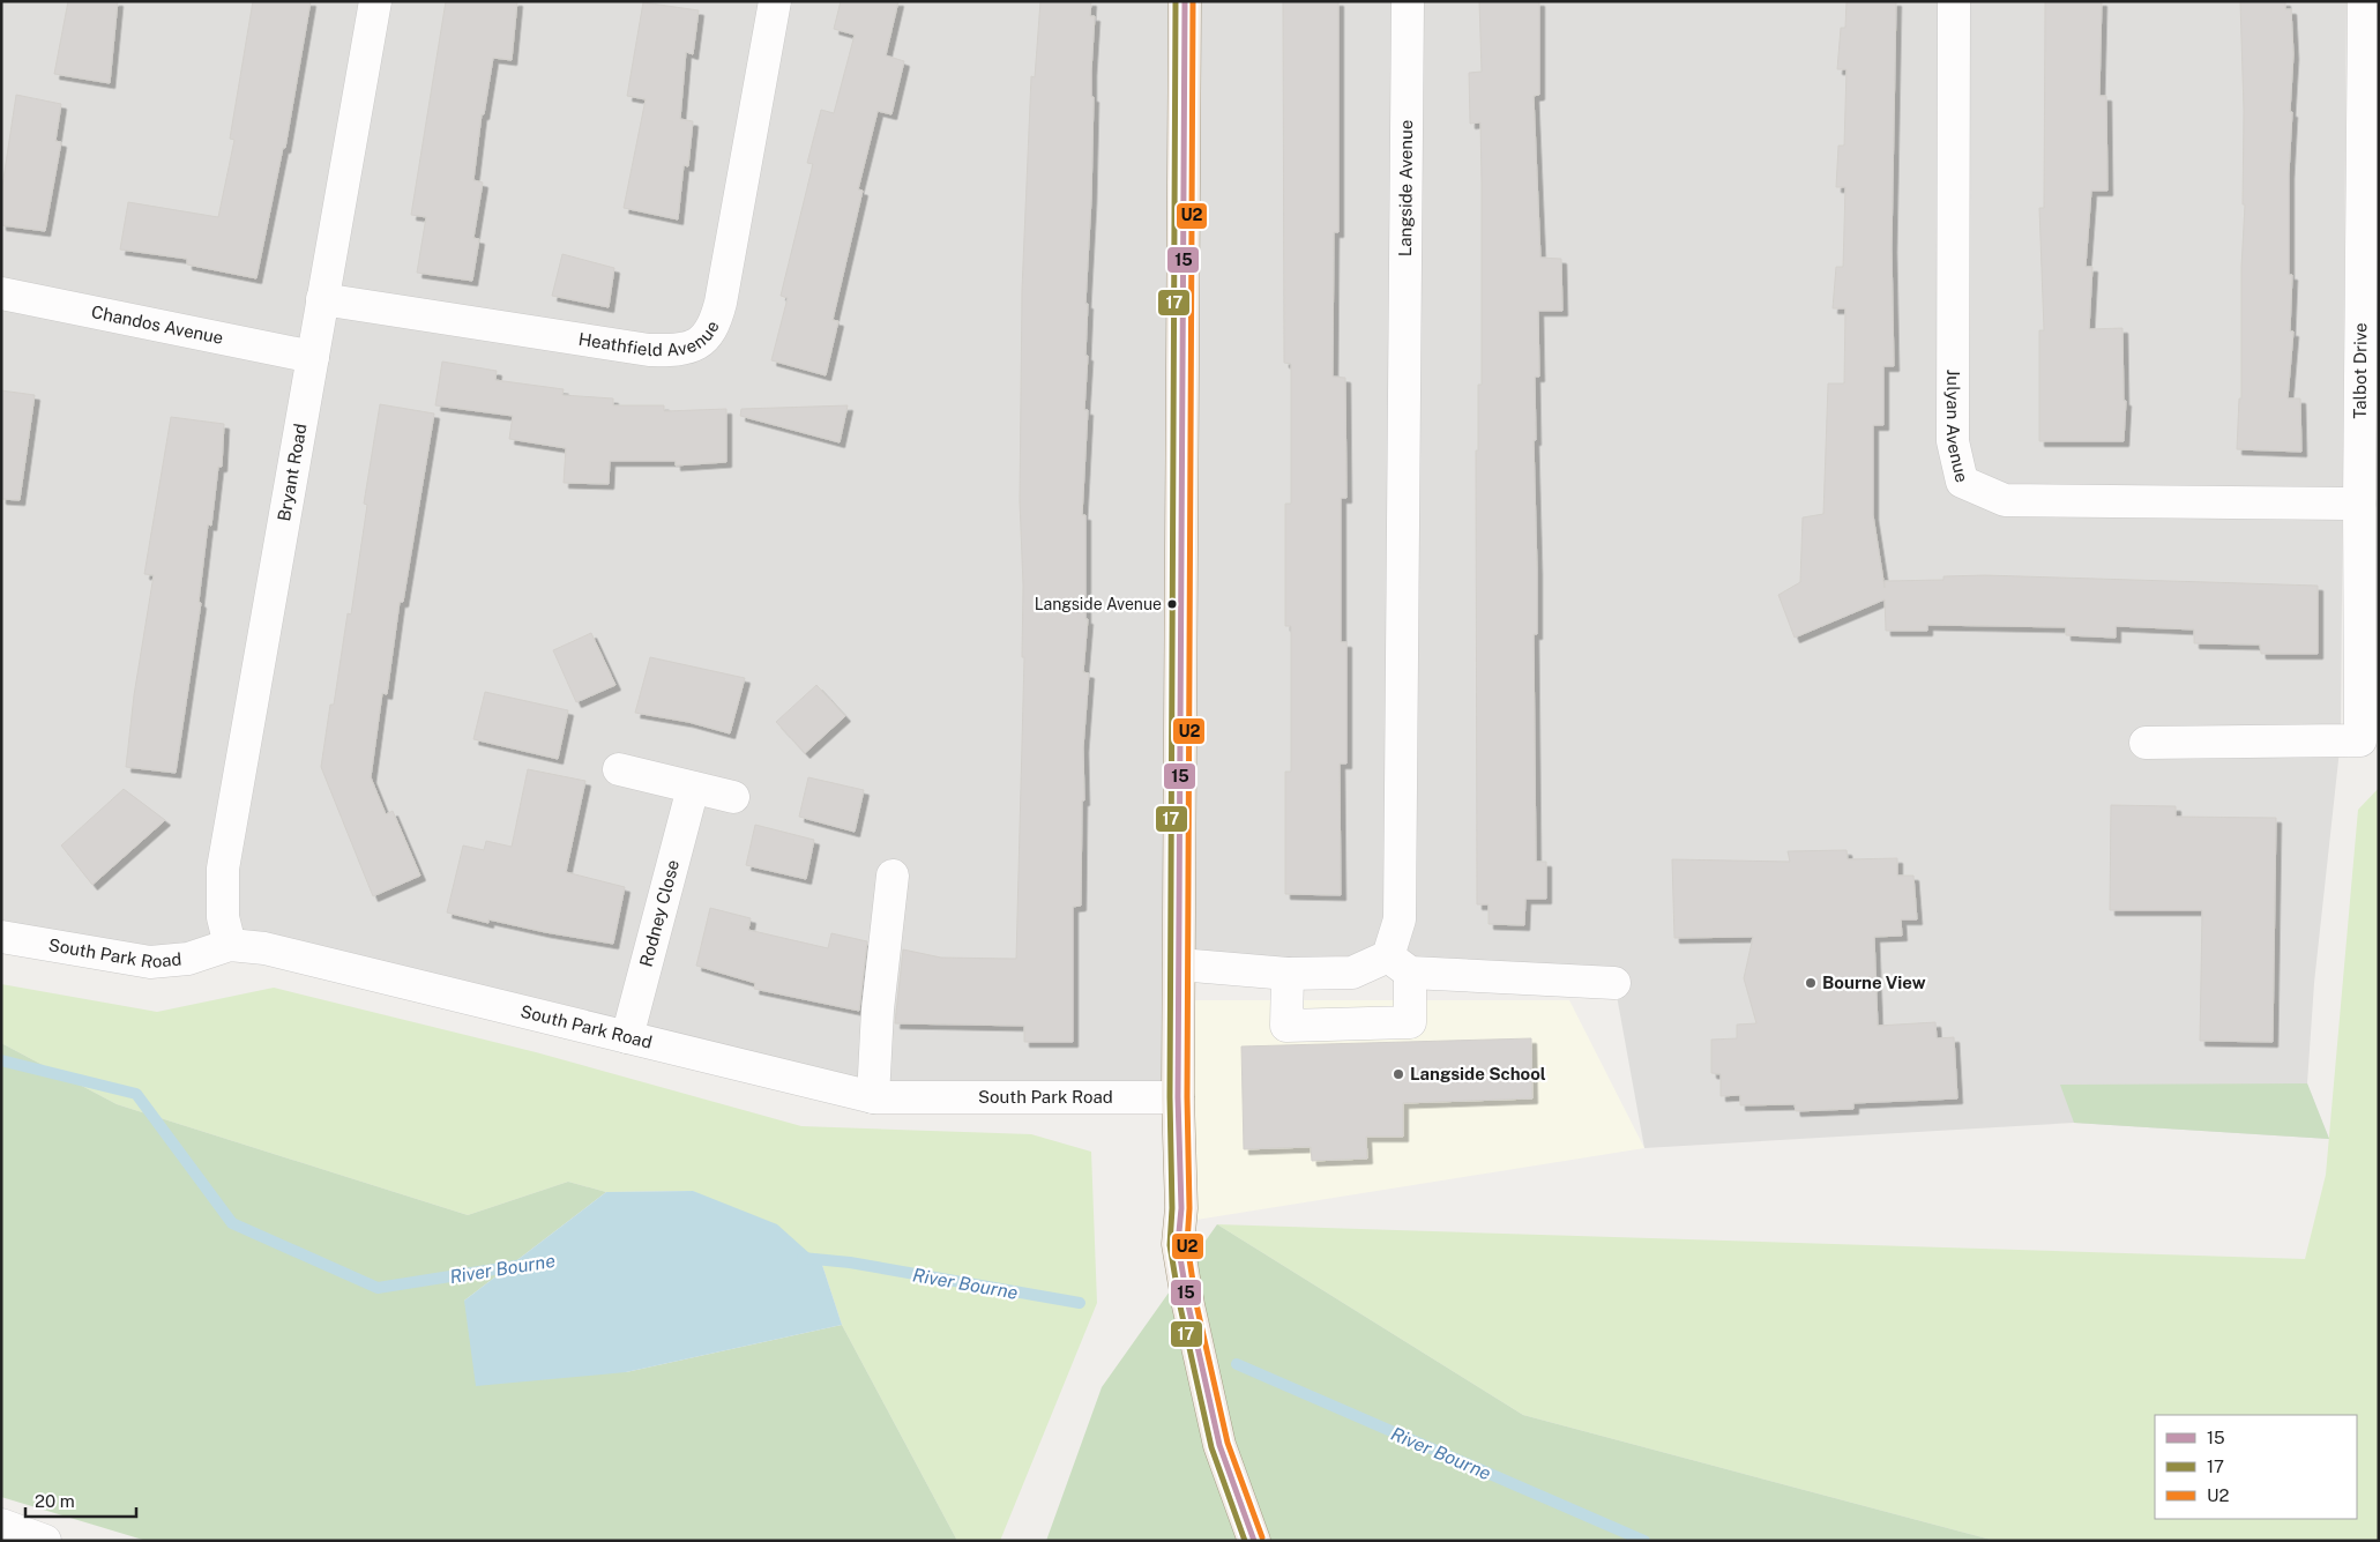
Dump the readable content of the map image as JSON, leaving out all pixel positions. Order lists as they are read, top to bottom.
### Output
{
  "streets": {
    "street": [
      "Langside Avenue",
      "Chandos Avenue",
      "Heathfield Avenue",
      "Talbot Drive",
      "Julyan Avenue",
      "Bryant Road",
      "Rodney Close",
      "South Park Road"
    ]
  },
  "crossings": [
    ["Chandos Avenue", "Bryant Road"],
    ["Heathfield Avenue", "Bryant Road"],
    ["Talbot Drive", "Julyan Avenue"],
    ["Bryant Road", "South Park Road"],
    ["Rodney Close", "South Park Road"]
  ],
  "water": ["River Bourne"],
  "places": ["Langside Avenue", "Bourne View", "Langside School"],
  "lines": ["transit line 15", "transit line 17", "transit line U2"],
  "legend": ["15", "17", "U2"],
  "scale_bar": "20 m"
}
